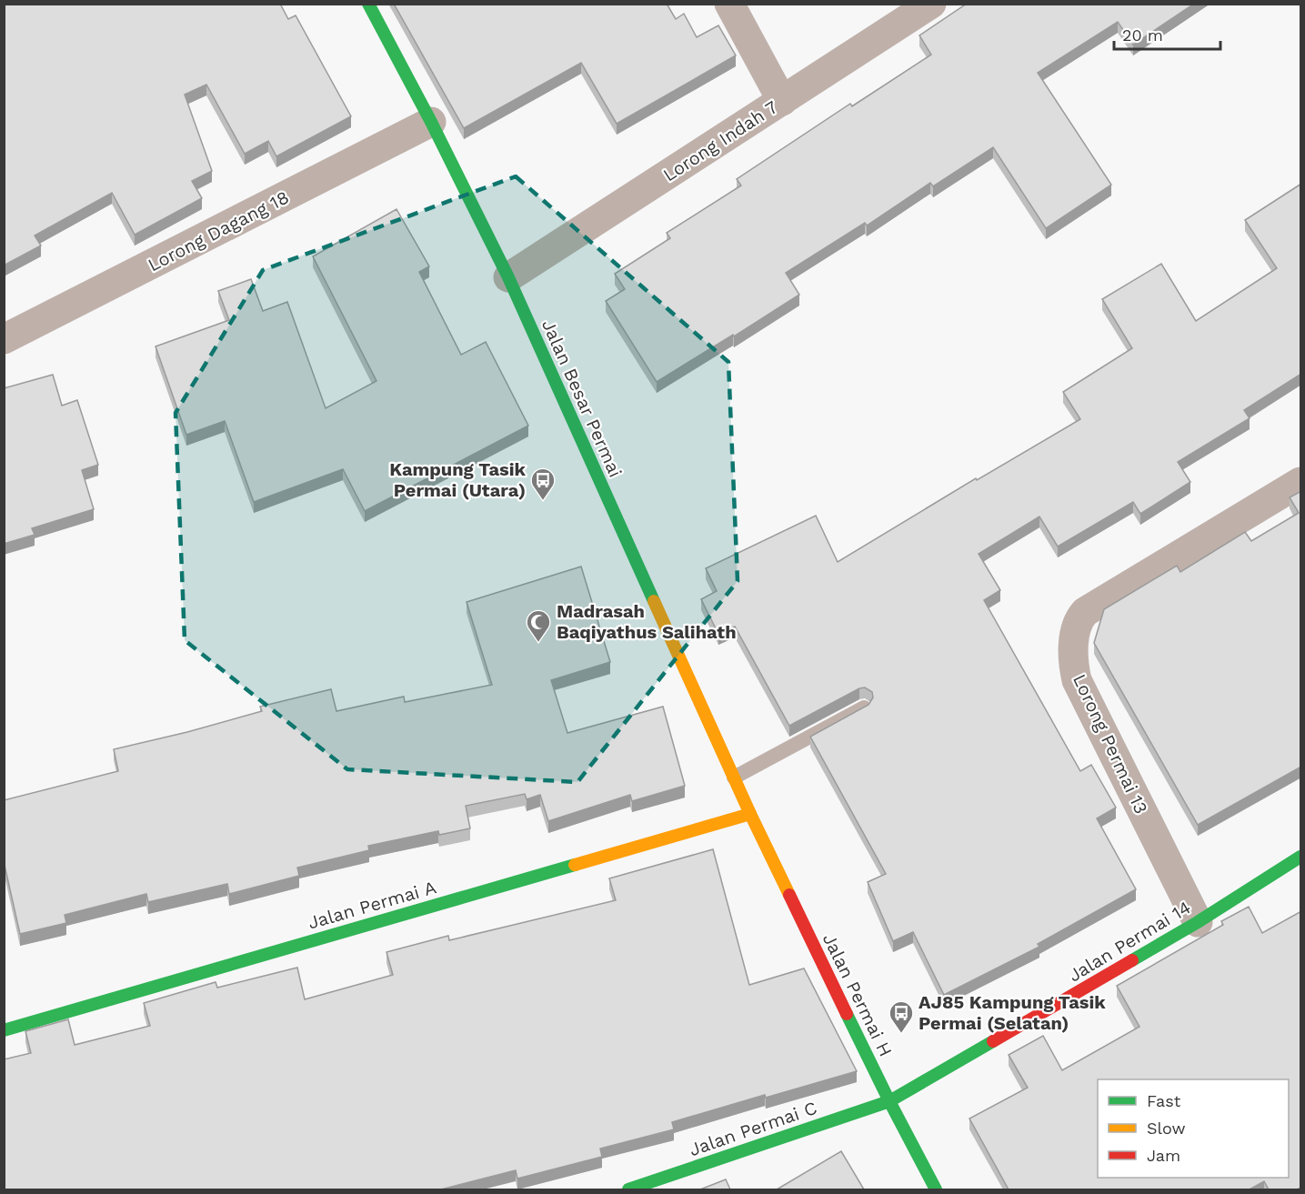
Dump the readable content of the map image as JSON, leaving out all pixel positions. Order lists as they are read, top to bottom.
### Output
{
  "streets": {
    "street": [
      "Lorong Indah 7",
      "Lorong Dagang 18",
      "Jalan Besar Permai",
      "Lorong Permai 13",
      "Jalan Permai A",
      "Jalan Permai 14",
      "Jalan Permai H",
      "Jalan Permai C"
    ]
  },
  "crossings": [
    ["Lorong Indah 7", "Jalan Besar Permai"],
    ["Lorong Dagang 18", "Jalan Besar Permai"],
    ["Jalan Besar Permai", "Jalan Permai A"],
    ["Jalan Besar Permai", "Jalan Permai H"],
    ["Lorong Permai 13", "Jalan Permai 14"],
    ["Jalan Permai A", "Jalan Permai H"],
    ["Jalan Permai 14", "Jalan Permai H"],
    ["Jalan Permai 14", "Jalan Permai C"],
    ["Jalan Permai H", "Jalan Permai C"]
  ],
  "places": {
    "bus stop": ["Kampung Tasik Permai (Utara)", "AJ85 Kampung Tasik Permai (Selatan)"],
    "mosque": ["Madrasah Baqiyathus Salihath"]
  },
  "legend": ["Fast", "Slow", "Jam"],
  "scale_bar": "20 m"
}
